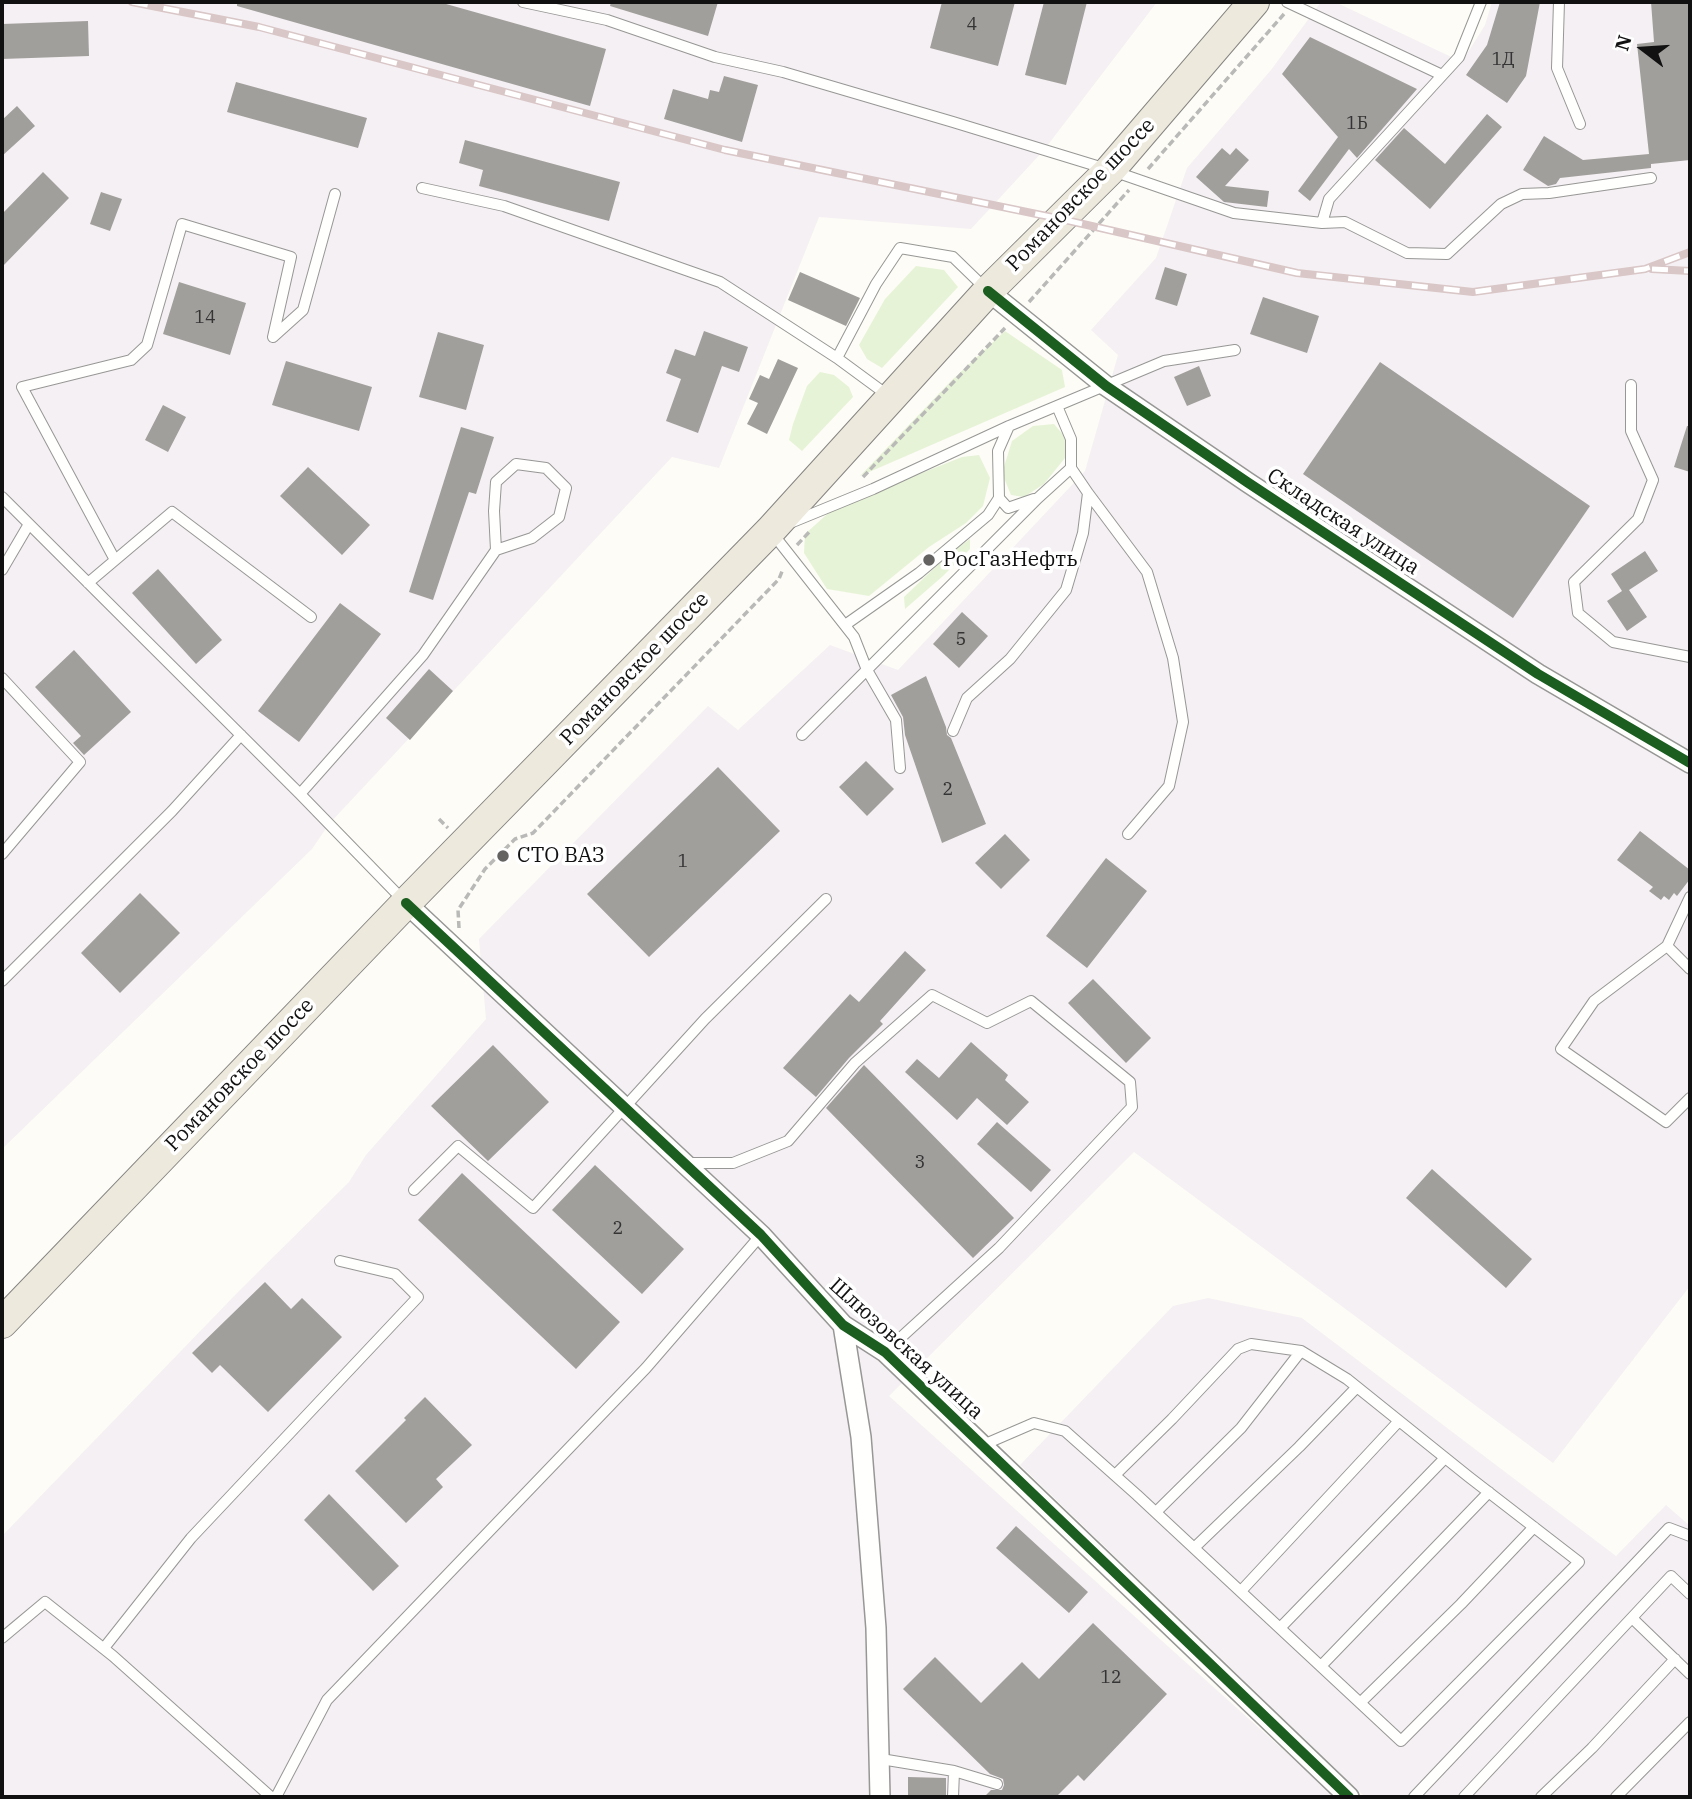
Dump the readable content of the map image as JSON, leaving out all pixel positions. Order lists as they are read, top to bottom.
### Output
{
  "streets": {
    "main road": ["Романовское шоссе"],
    "street": ["Складская улица", "Шлюзовская улица"]
  },
  "crossings": [
    ["Романовское шоссе", "Складская улица"],
    ["Романовское шоссе", "Шлюзовская улица"]
  ],
  "places": ["РосГазНефть", "СТО ВАЗ"],
  "house_numbers": [
    "4",
    "1Д",
    "1Б",
    "14",
    "5",
    "2",
    "1",
    "3",
    "2",
    "12"
  ],
  "north": "left"
}
